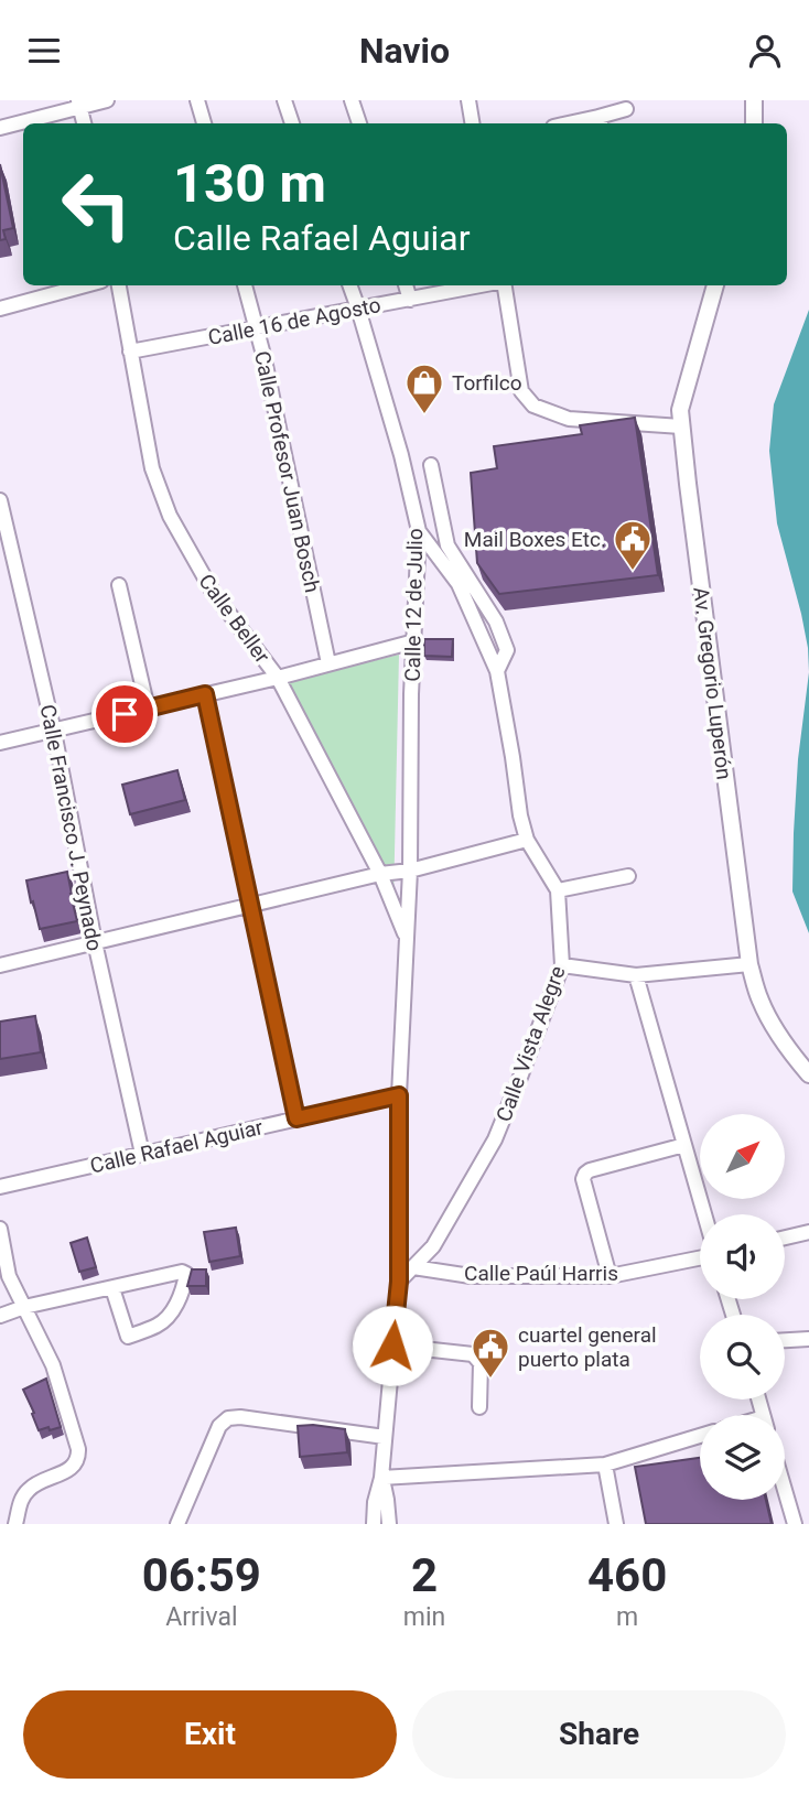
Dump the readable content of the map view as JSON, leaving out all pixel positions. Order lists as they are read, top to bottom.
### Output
{
  "streets": {
    "main road": ["Av. Gregorio Luperón"],
    "street": [
      "Calle 16 de Agosto",
      "Calle Profesor Juan Bosch",
      "Calle 12 de Julio",
      "Calle Beller",
      "Calle Francisco J. Peynado",
      "Calle Vista Alegre",
      "Calle Rafael Aguiar",
      "Calle Paúl Harris"
    ]
  },
  "crossings": [
    ["Calle 16 de Agosto", "Calle Profesor Juan Bosch"],
    ["Calle 16 de Agosto", "Calle 12 de Julio"],
    ["Calle 16 de Agosto", "Calle Beller"],
    ["Calle 12 de Julio", "Calle Beller"],
    ["Calle 12 de Julio", "Calle Vista Alegre"],
    ["Calle 12 de Julio", "Calle Rafael Aguiar"],
    ["Calle Francisco J. Peynado", "Calle Rafael Aguiar"],
    ["Calle Vista Alegre", "Calle Paúl Harris"]
  ],
  "places": {
    "shop": ["Torfilco"],
    "public building": ["Mail Boxes Etc.", "cuartel general puerto plata"]
  },
  "north": "top right",
  "page": {
    "header": "Navio",
    "turn": ["130 m", "Calle Rafael Aguiar"],
    "eta": [
      "06:59",
      "Arrival",
      "2",
      "min",
      "460",
      "m"
    ],
    "buttons": ["Exit", "Share"]
  }
}
